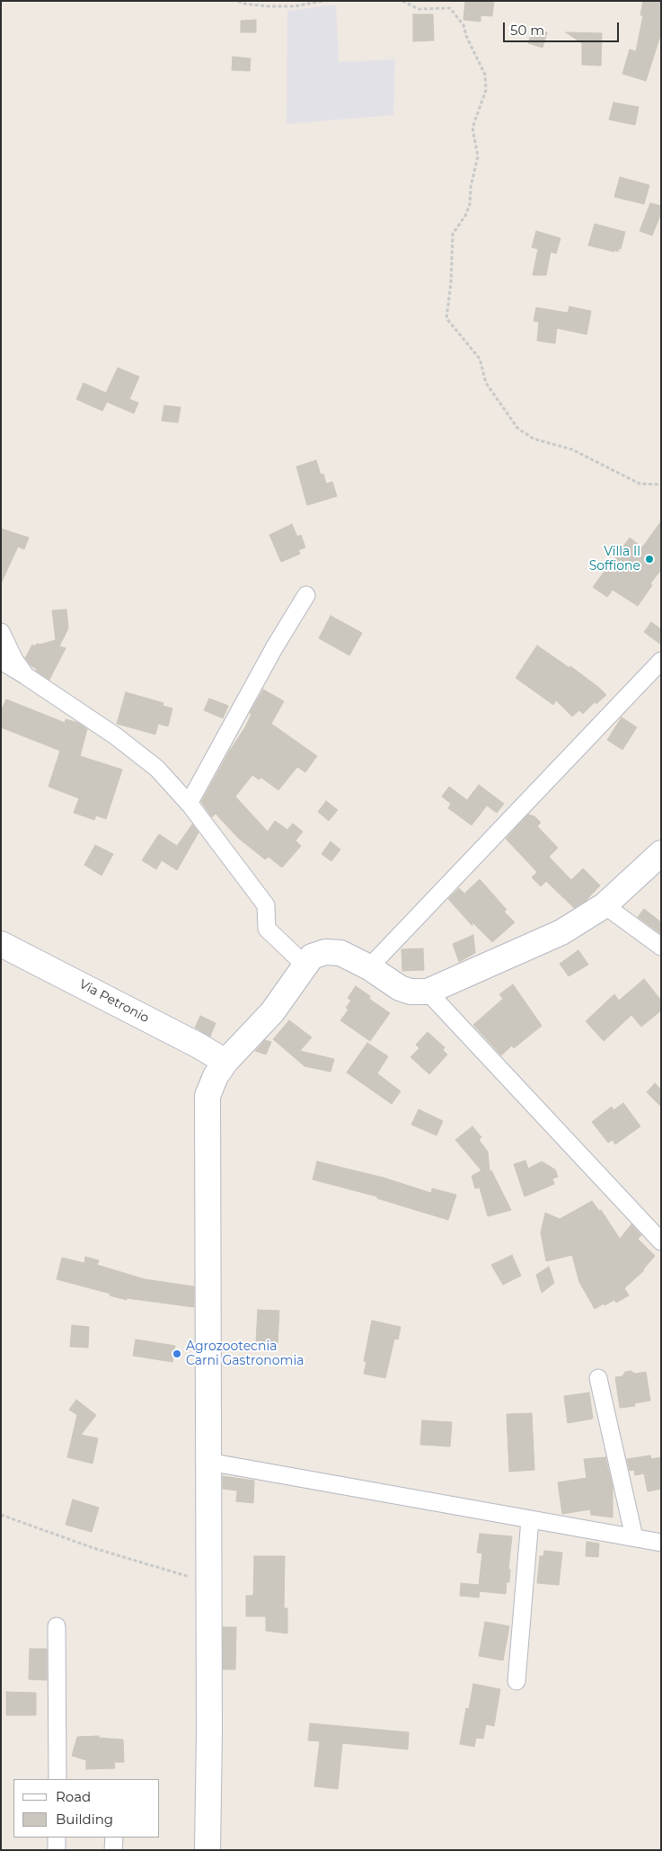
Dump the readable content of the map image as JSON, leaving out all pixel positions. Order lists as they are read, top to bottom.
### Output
{
  "streets": {
    "street": ["Via Petronio"]
  },
  "places": ["Villa Il Soffione", "Agrozootecnia Carni Gastronomia"],
  "legend": ["Road", "Building"],
  "scale_bar": "50 m"
}
